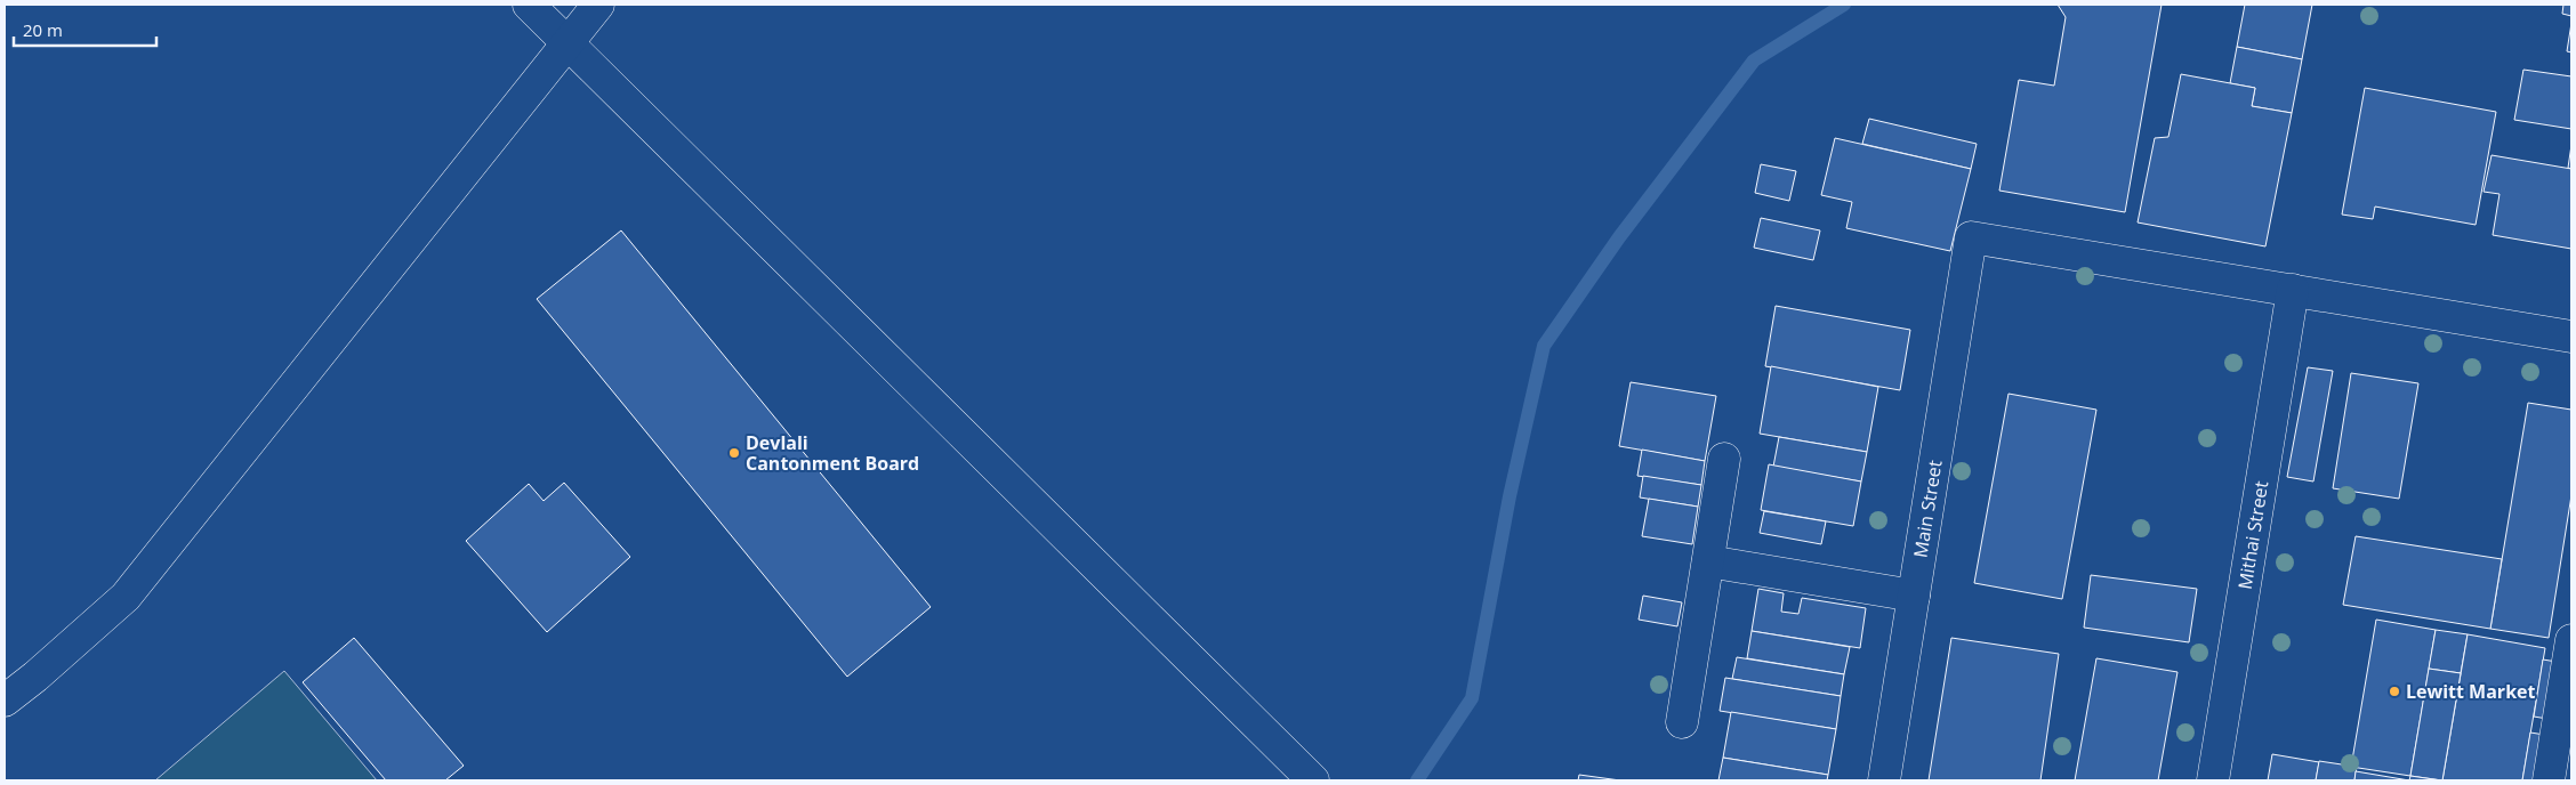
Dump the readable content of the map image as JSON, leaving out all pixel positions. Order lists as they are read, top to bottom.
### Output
{
  "streets": {
    "street": ["Main Street", "Mithai Street"]
  },
  "crossings": [
    ["Main Street", "Mithai Street"]
  ],
  "places": ["Devlali Cantonment Board", "Lewitt Market"],
  "scale_bar": "20 m"
}
